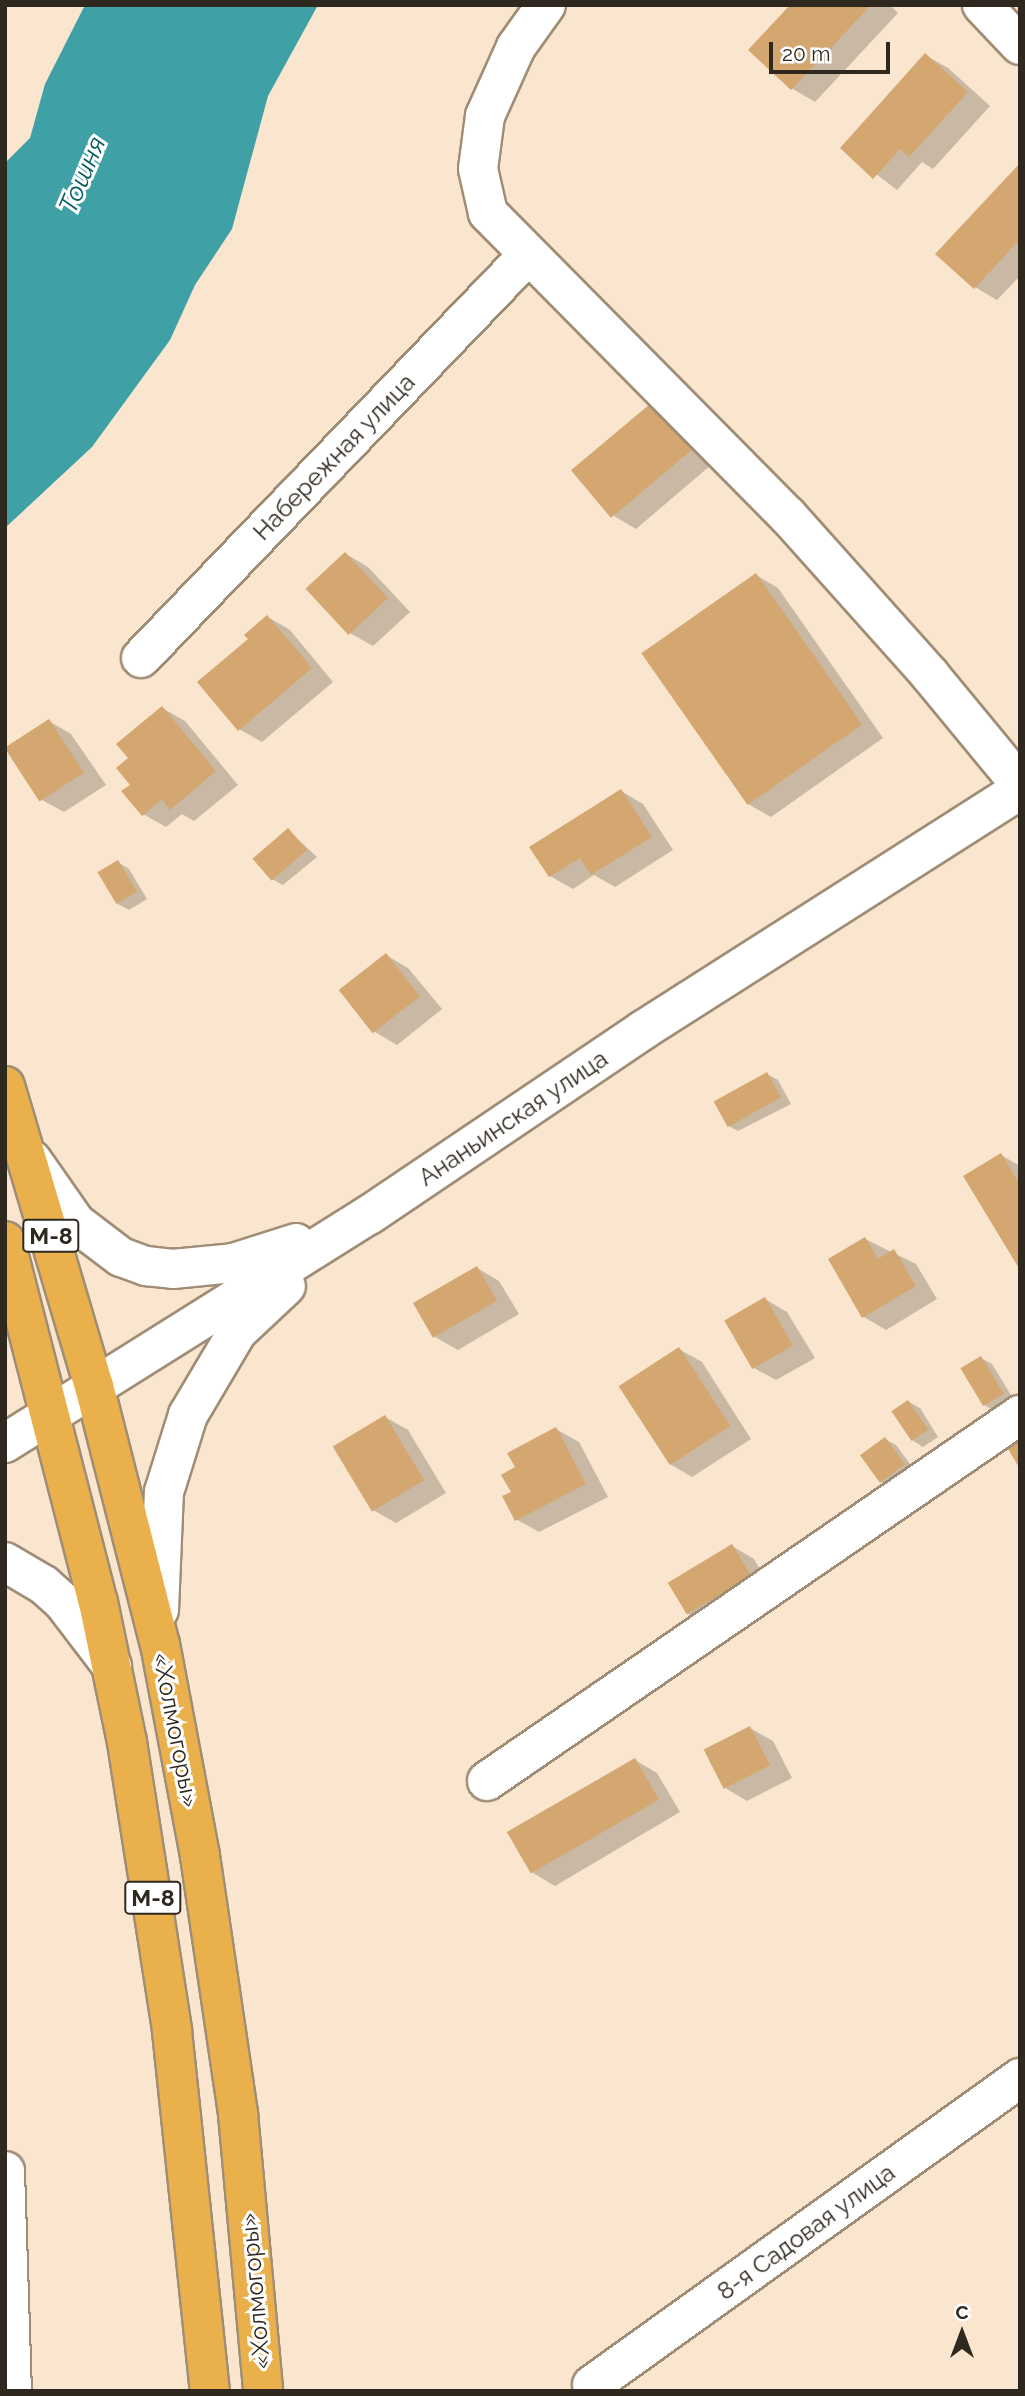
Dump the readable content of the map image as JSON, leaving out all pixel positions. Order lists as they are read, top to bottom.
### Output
{
  "streets": {
    "highway": ["М-8", "«Холмогоры»"],
    "street": ["Набережная улица", "Ананьинская улица", "8-я Садовая улица"]
  },
  "crossings": [
    ["Ананьинская улица", "«Холмогоры»"]
  ],
  "water": ["Тошня"],
  "scale_bar": "20 m",
  "north": "top"
}
